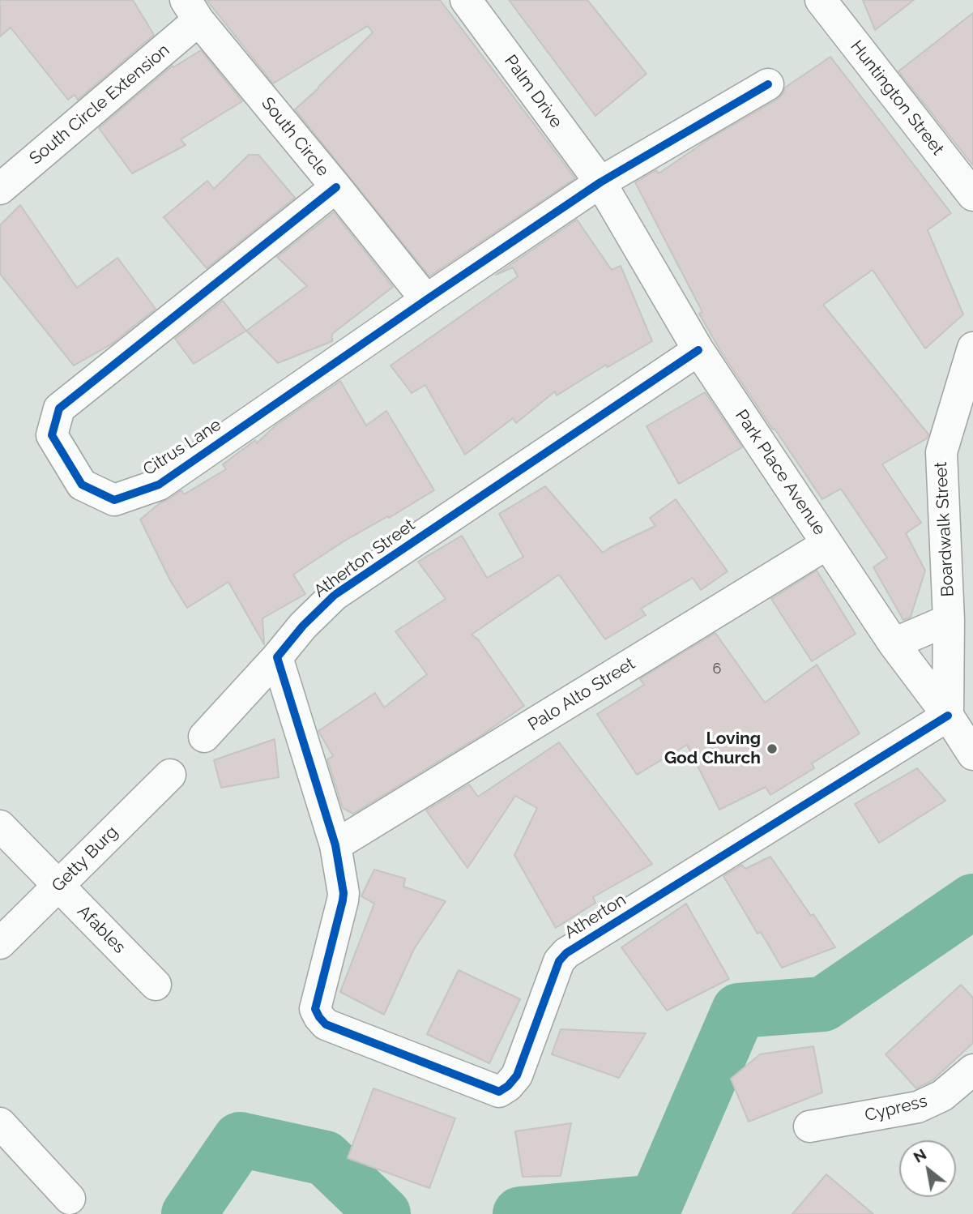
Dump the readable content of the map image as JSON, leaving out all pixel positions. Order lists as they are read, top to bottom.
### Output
{
  "streets": {
    "street": [
      "Palm Drive",
      "Huntington Street",
      "South Circle Extension",
      "South Circle",
      "Citrus Lane",
      "Park Place Avenue",
      "Boardwalk Street",
      "Atherton Street",
      "Palo Alto Street",
      "Getty Burg",
      "Atherton",
      "Afables",
      "Cypress"
    ]
  },
  "crossings": [
    ["Palm Drive", "Citrus Lane"],
    ["Palm Drive", "Park Place Avenue"],
    ["South Circle Extension", "South Circle"],
    ["South Circle", "Citrus Lane"],
    ["Citrus Lane", "Park Place Avenue"],
    ["Park Place Avenue", "Boardwalk Street"],
    ["Park Place Avenue", "Atherton Street"],
    ["Park Place Avenue", "Palo Alto Street"],
    ["Park Place Avenue", "Atherton"],
    ["Boardwalk Street", "Atherton"],
    ["Palo Alto Street", "Atherton"],
    ["Getty Burg", "Afables"]
  ],
  "places": ["Loving God Church"],
  "house_numbers": ["6"],
  "north": "top left"
}
